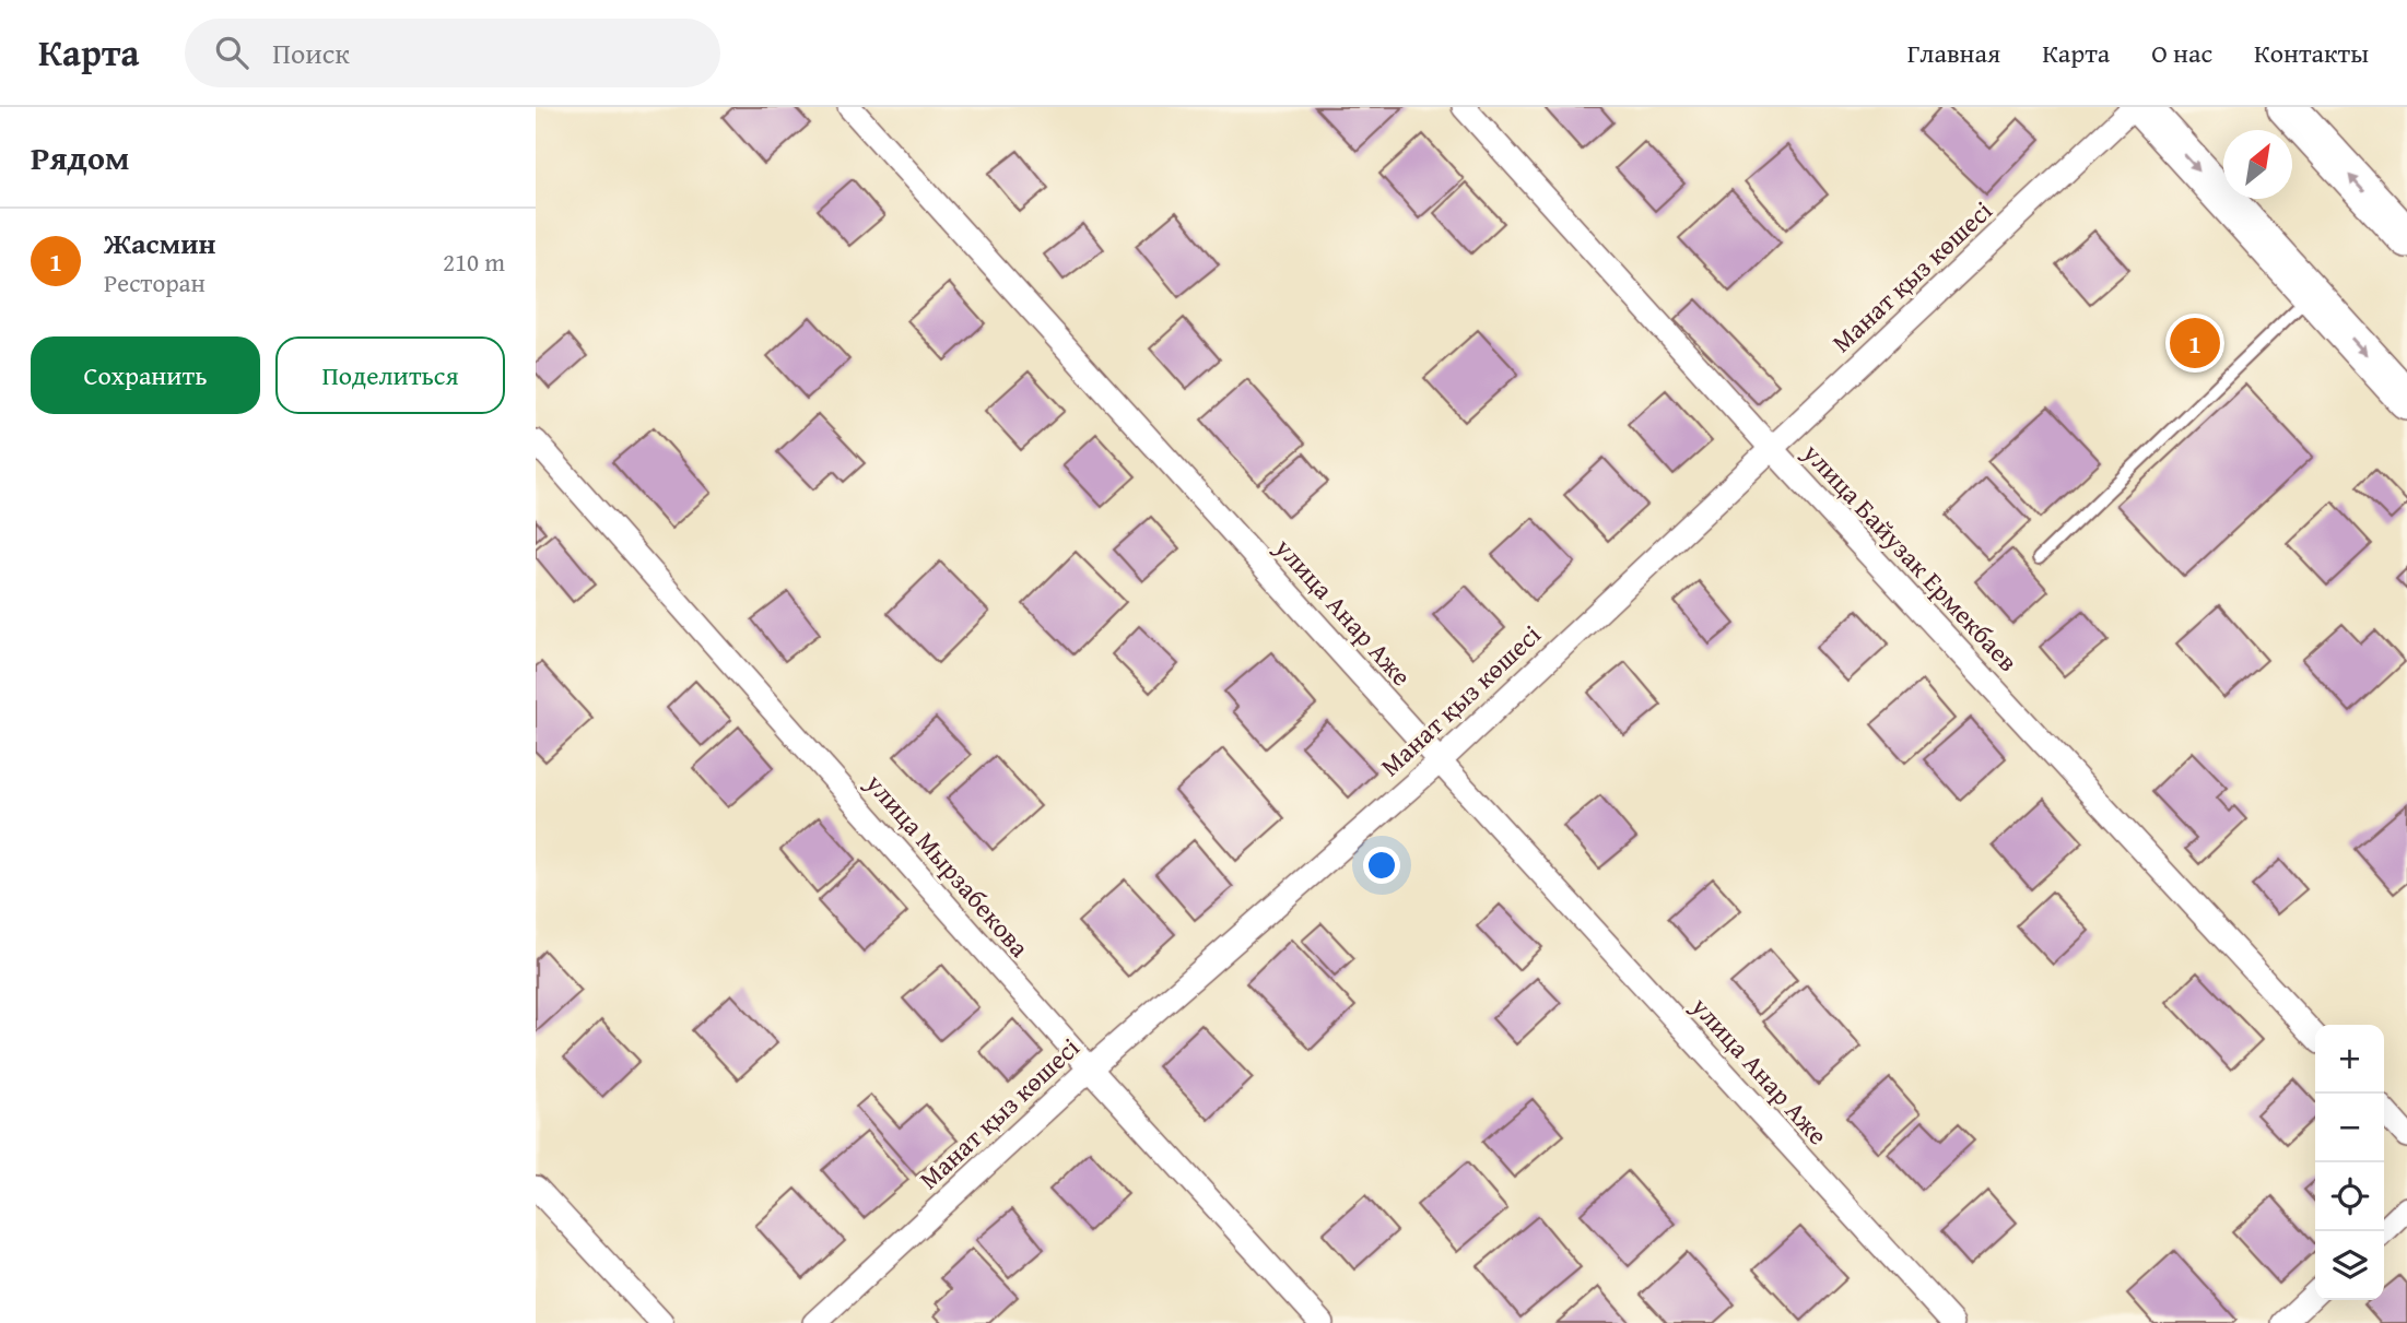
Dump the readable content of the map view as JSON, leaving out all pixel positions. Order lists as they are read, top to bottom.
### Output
{
  "streets": {
    "street": [
      "Манат қыз көшесі",
      "улица Байузак Ермекбаев",
      "улица Анар Аже",
      "улица Мырзабекова"
    ]
  },
  "crossings": [
    ["Манат қыз көшесі", "улица Байузак Ермекбаев"],
    ["Манат қыз көшесі", "улица Анар Аже"],
    ["Манат қыз көшесі", "улица Мырзабекова"]
  ],
  "north": "top right",
  "page": {
    "header": "Карта",
    "search": "Поиск",
    "nav": [
      "Главная",
      "Карта",
      "О нас",
      "Контакты"
    ],
    "heading": "Рядом",
    "list": [
      {
        "mark": "1",
        "name": "Жасмин",
        "note": "Ресторан",
        "value": "210 m"
      }
    ],
    "buttons": ["Сохранить", "Поделиться"],
    "pins": "1",
    "map_buttons": ["+", "−"]
  }
}
